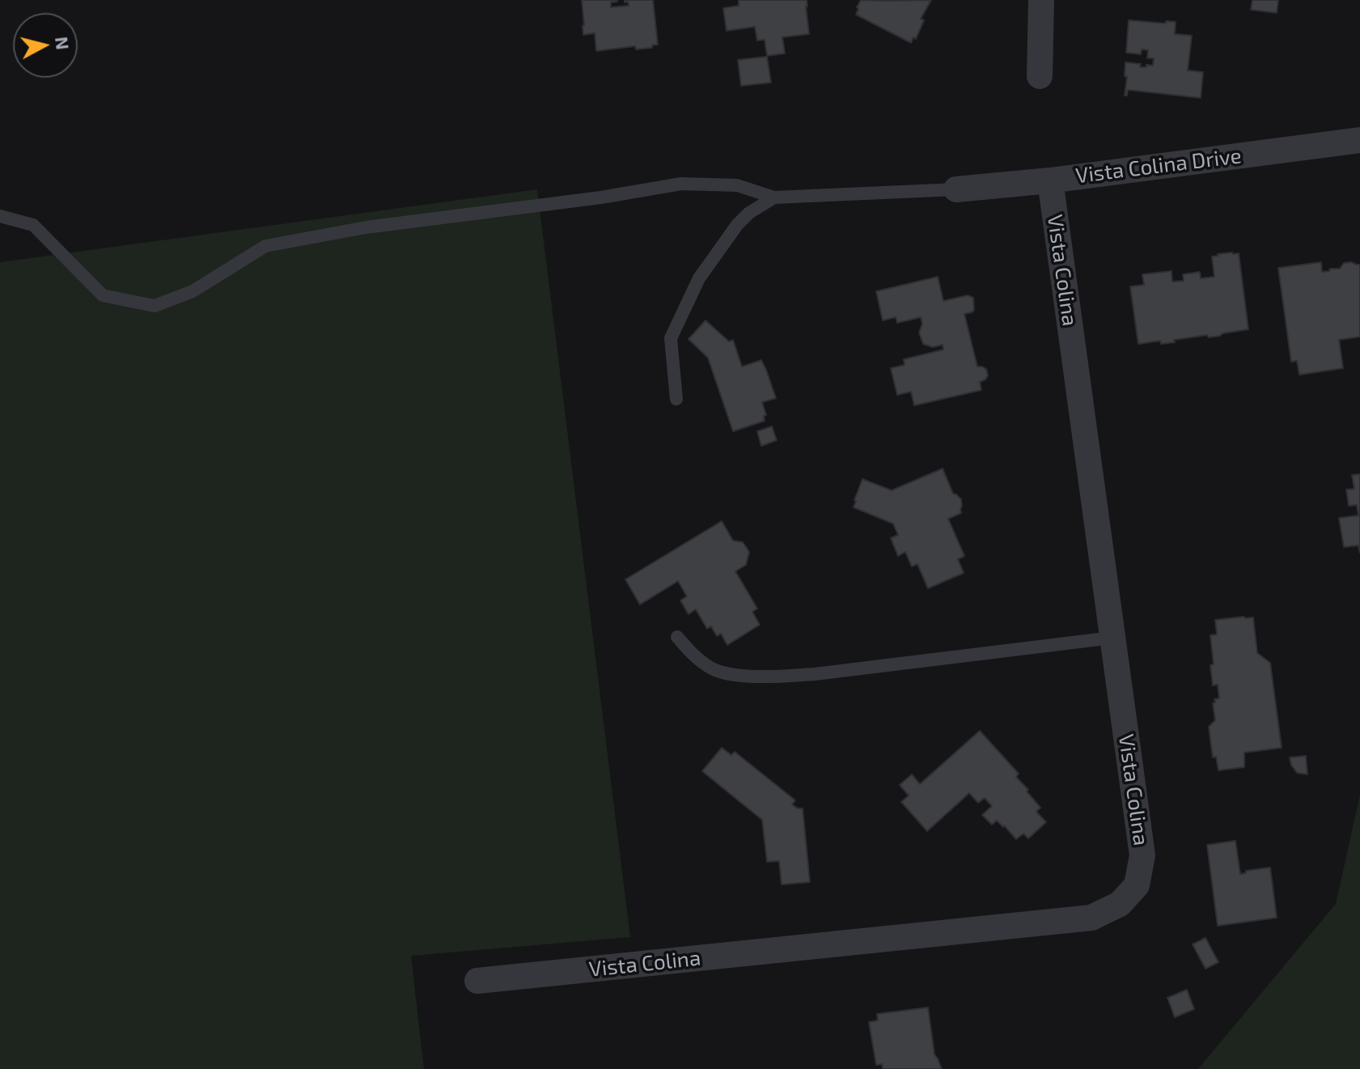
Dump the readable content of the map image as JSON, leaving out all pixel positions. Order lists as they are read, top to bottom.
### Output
{
  "streets": {
    "street": ["Vista Colina Drive", "Vista Colina"]
  },
  "crossings": [
    ["Vista Colina Drive", "Vista Colina"]
  ],
  "north": "right"
}
